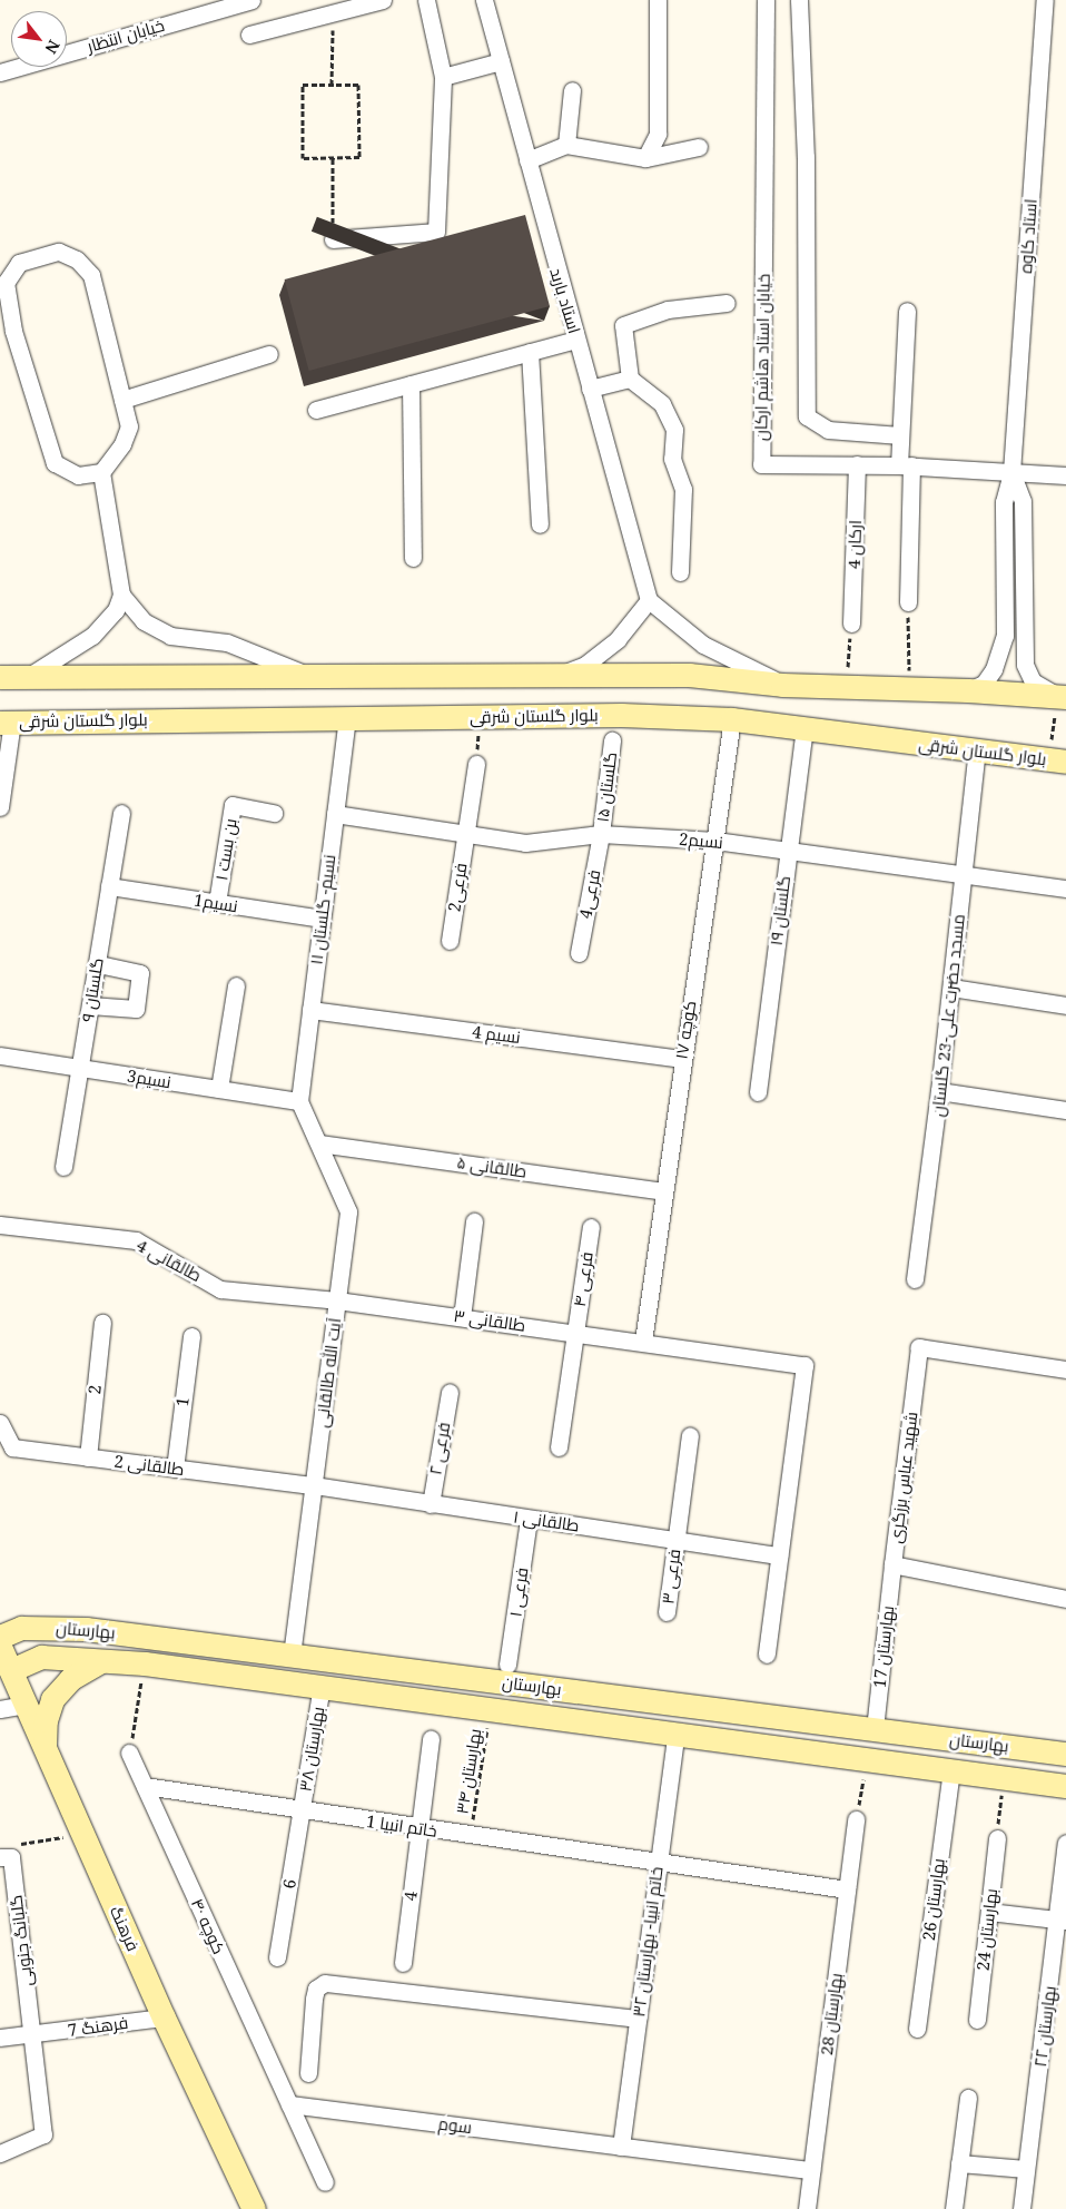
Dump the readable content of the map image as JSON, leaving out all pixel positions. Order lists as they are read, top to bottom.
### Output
{
  "streets": {
    "street": [
      "خیابان انتظار",
      "استاد کاوه",
      "استاد باربد",
      "خیابان استاد هاشم ارکان",
      "ارکان 4",
      "بلوار گلستان شرقی",
      "گلستان ۱۵",
      "نسیم2",
      "بن بست ۱",
      "فرعی2",
      "فرعی4",
      "نسیم1",
      "نسیم- گلستان ۱۱",
      "گلستان ۱۹",
      "گلستان ۹",
      "مسجد حضرت علی-23 گلستان",
      "کوچه ۱۷",
      "نسیم 4",
      "نسیم3",
      "طالقانی ۵",
      "طالقانی 4",
      "فرعی ۴",
      "طالقانی ۳",
      "آیت الله طالقانی",
      "2",
      "1",
      "فرعی ۲",
      "طالقانی 2",
      "شهید عباس برزگری",
      "طالقانی ۱",
      "فرعی ۳",
      "فرعی ۱",
      "بهارستان",
      "بهارستان 17",
      "بهارستان ۳۸",
      "خاتم انبیا 1",
      "6",
      "4",
      "بهارستان 26",
      "کوچه ۴۰",
      "فرهنگ",
      "بهارستان 24",
      "گلبانگ جنوبی",
      "خاتم انبیا- بهارستان ۳۲",
      "بهارستان 28",
      "فرهنگ 7",
      "بهارستان ۲۲",
      "سوم"
    ],
    "path": ["بهارستان ۳۴"]
  },
  "crossings": [
    ["استاد کاوه", "خیابان استاد هاشم ارکان"],
    ["خیابان استاد هاشم ارکان", "ارکان 4"],
    ["بلوار گلستان شرقی", "نسیم- گلستان ۱۱"],
    ["بلوار گلستان شرقی", "گلستان ۱۹"],
    ["بلوار گلستان شرقی", "مسجد حضرت علی-23 گلستان"],
    ["بلوار گلستان شرقی", "کوچه ۱۷"],
    ["گلستان ۱۵", "نسیم2"],
    ["گلستان ۱۵", "فرعی4"],
    ["نسیم2", "فرعی2"],
    ["نسیم2", "فرعی4"],
    ["نسیم2", "نسیم- گلستان ۱۱"],
    ["نسیم2", "گلستان ۱۹"],
    ["نسیم2", "مسجد حضرت علی-23 گلستان"],
    ["نسیم2", "کوچه ۱۷"],
    ["بن بست ۱", "نسیم1"],
    ["نسیم1", "نسیم- گلستان ۱۱"],
    ["نسیم1", "گلستان ۹"],
    ["نسیم- گلستان ۱۱", "نسیم 4"],
    ["نسیم- گلستان ۱۱", "نسیم3"],
    ["نسیم- گلستان ۱۱", "آیت الله طالقانی"],
    ["گلستان ۹", "نسیم3"],
    ["کوچه ۱۷", "نسیم 4"],
    ["کوچه ۱۷", "طالقانی ۵"],
    ["کوچه ۱۷", "طالقانی ۳"],
    ["نسیم3", "آیت الله طالقانی"],
    ["طالقانی ۵", "آیت الله طالقانی"],
    ["طالقانی 4", "طالقانی ۳"],
    ["طالقانی 4", "آیت الله طالقانی"],
    ["فرعی ۴", "طالقانی ۳"],
    ["طالقانی ۳", "آیت الله طالقانی"],
    ["طالقانی ۳", "طالقانی ۱"],
    ["آیت الله طالقانی", "طالقانی 2"],
    ["آیت الله طالقانی", "طالقانی ۱"],
    ["آیت الله طالقانی", "بهارستان"],
    ["2", "طالقانی 2"],
    ["1", "طالقانی 2"],
    ["فرعی ۲", "طالقانی ۱"],
    ["طالقانی 2", "طالقانی ۱"],
    ["شهید عباس برزگری", "بهارستان 17"],
    ["طالقانی ۱", "فرعی ۳"],
    ["طالقانی ۱", "فرعی ۱"],
    ["بهارستان", "بهارستان 17"],
    ["بهارستان", "بهارستان ۳۸"],
    ["بهارستان", "بهارستان ۳۴"],
    ["بهارستان", "بهارستان 26"],
    ["بهارستان", "فرهنگ"],
    ["بهارستان", "خاتم انبیا- بهارستان ۳۲"],
    ["بهارستان ۳۸", "خاتم انبیا 1"],
    ["بهارستان ۳۸", "6"],
    ["بهارستان ۳۴", "خاتم انبیا 1"],
    ["خاتم انبیا 1", "6"],
    ["خاتم انبیا 1", "4"],
    ["خاتم انبیا 1", "کوچه ۴۰"],
    ["خاتم انبیا 1", "خاتم انبیا- بهارستان ۳۲"],
    ["خاتم انبیا 1", "بهارستان 28"],
    ["کوچه ۴۰", "سوم"],
    ["فرهنگ", "فرهنگ 7"],
    ["گلبانگ جنوبی", "فرهنگ 7"],
    ["خاتم انبیا- بهارستان ۳۲", "سوم"],
    ["بهارستان 28", "سوم"]
  ],
  "north": "bottom right"
}
